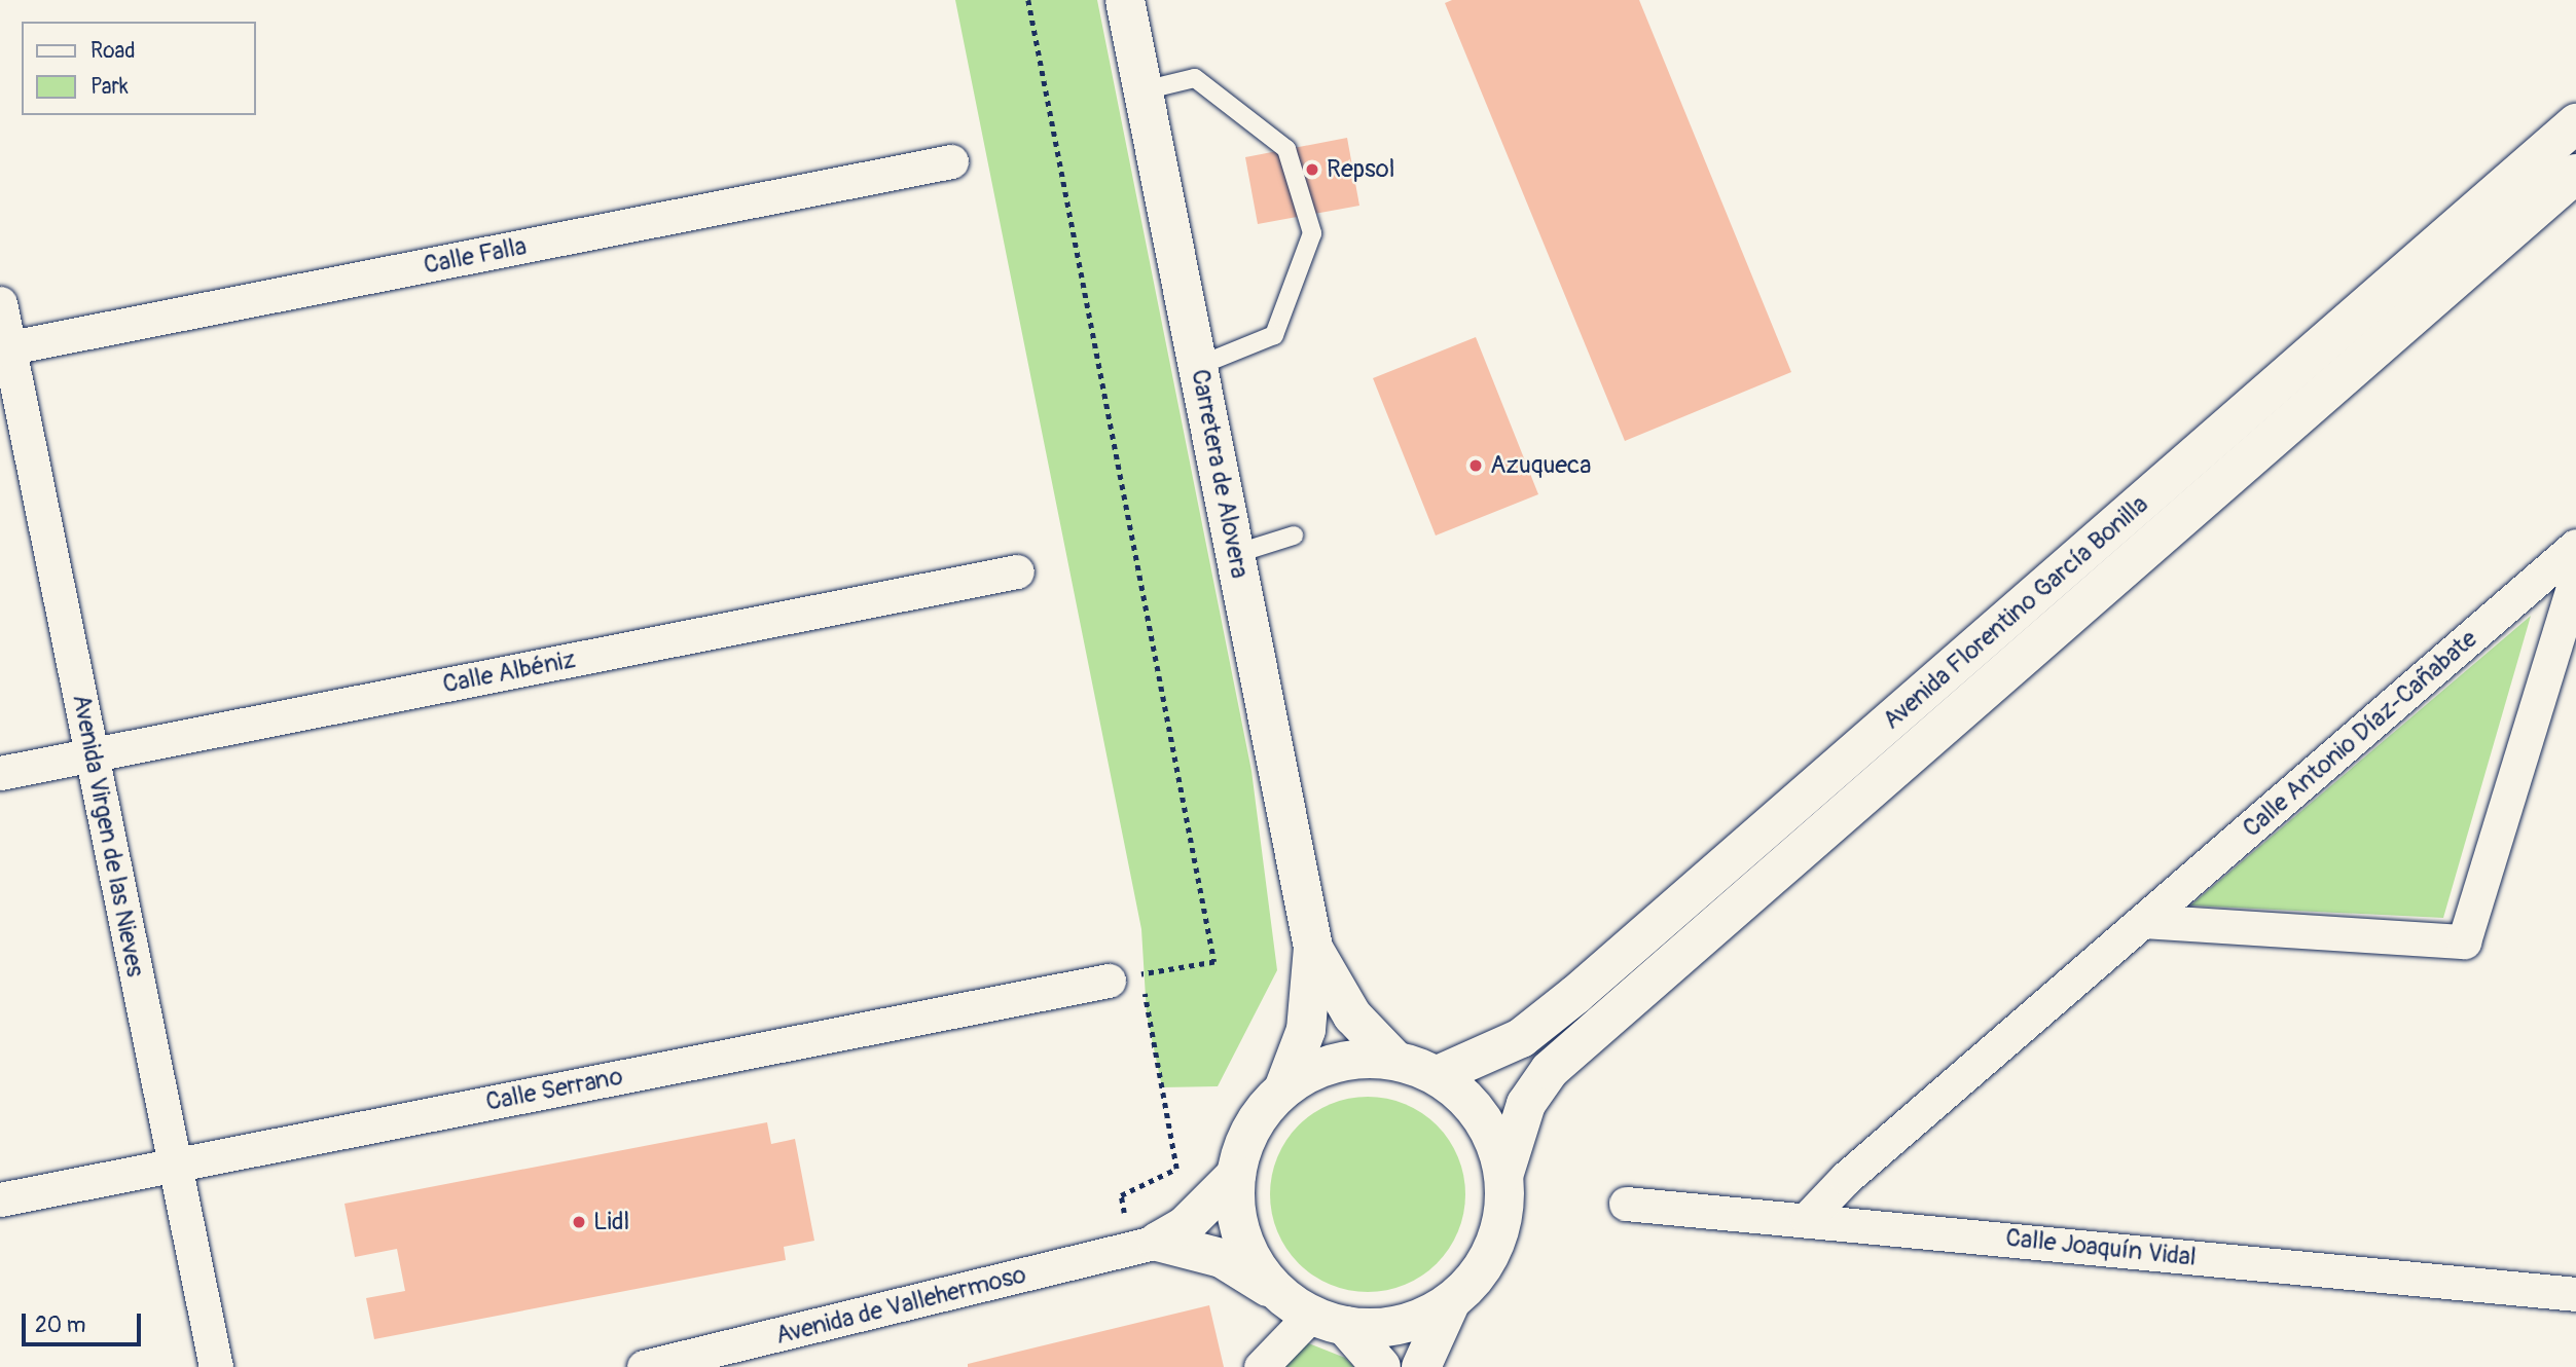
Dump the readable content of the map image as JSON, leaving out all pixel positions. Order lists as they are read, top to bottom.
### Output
{
  "streets": {
    "street": [
      "Calle Falla",
      "Carretera de Alovera",
      "Avenida Florentino García Bonilla",
      "Calle Albéniz",
      "Calle Antonio Díaz-Cañabate",
      "Avenida Virgen de las Nieves",
      "Calle Serrano",
      "Calle Joaquín Vidal",
      "Avenida de Vallehermoso"
    ]
  },
  "crossings": [
    ["Calle Falla", "Avenida Virgen de las Nieves"],
    ["Calle Albéniz", "Avenida Virgen de las Nieves"],
    ["Calle Antonio Díaz-Cañabate", "Calle Joaquín Vidal"],
    ["Avenida Virgen de las Nieves", "Calle Serrano"]
  ],
  "places": ["Repsol", "Azuqueca", "Lidl"],
  "legend": ["Road", "Park"],
  "scale_bar": "20 m"
}
